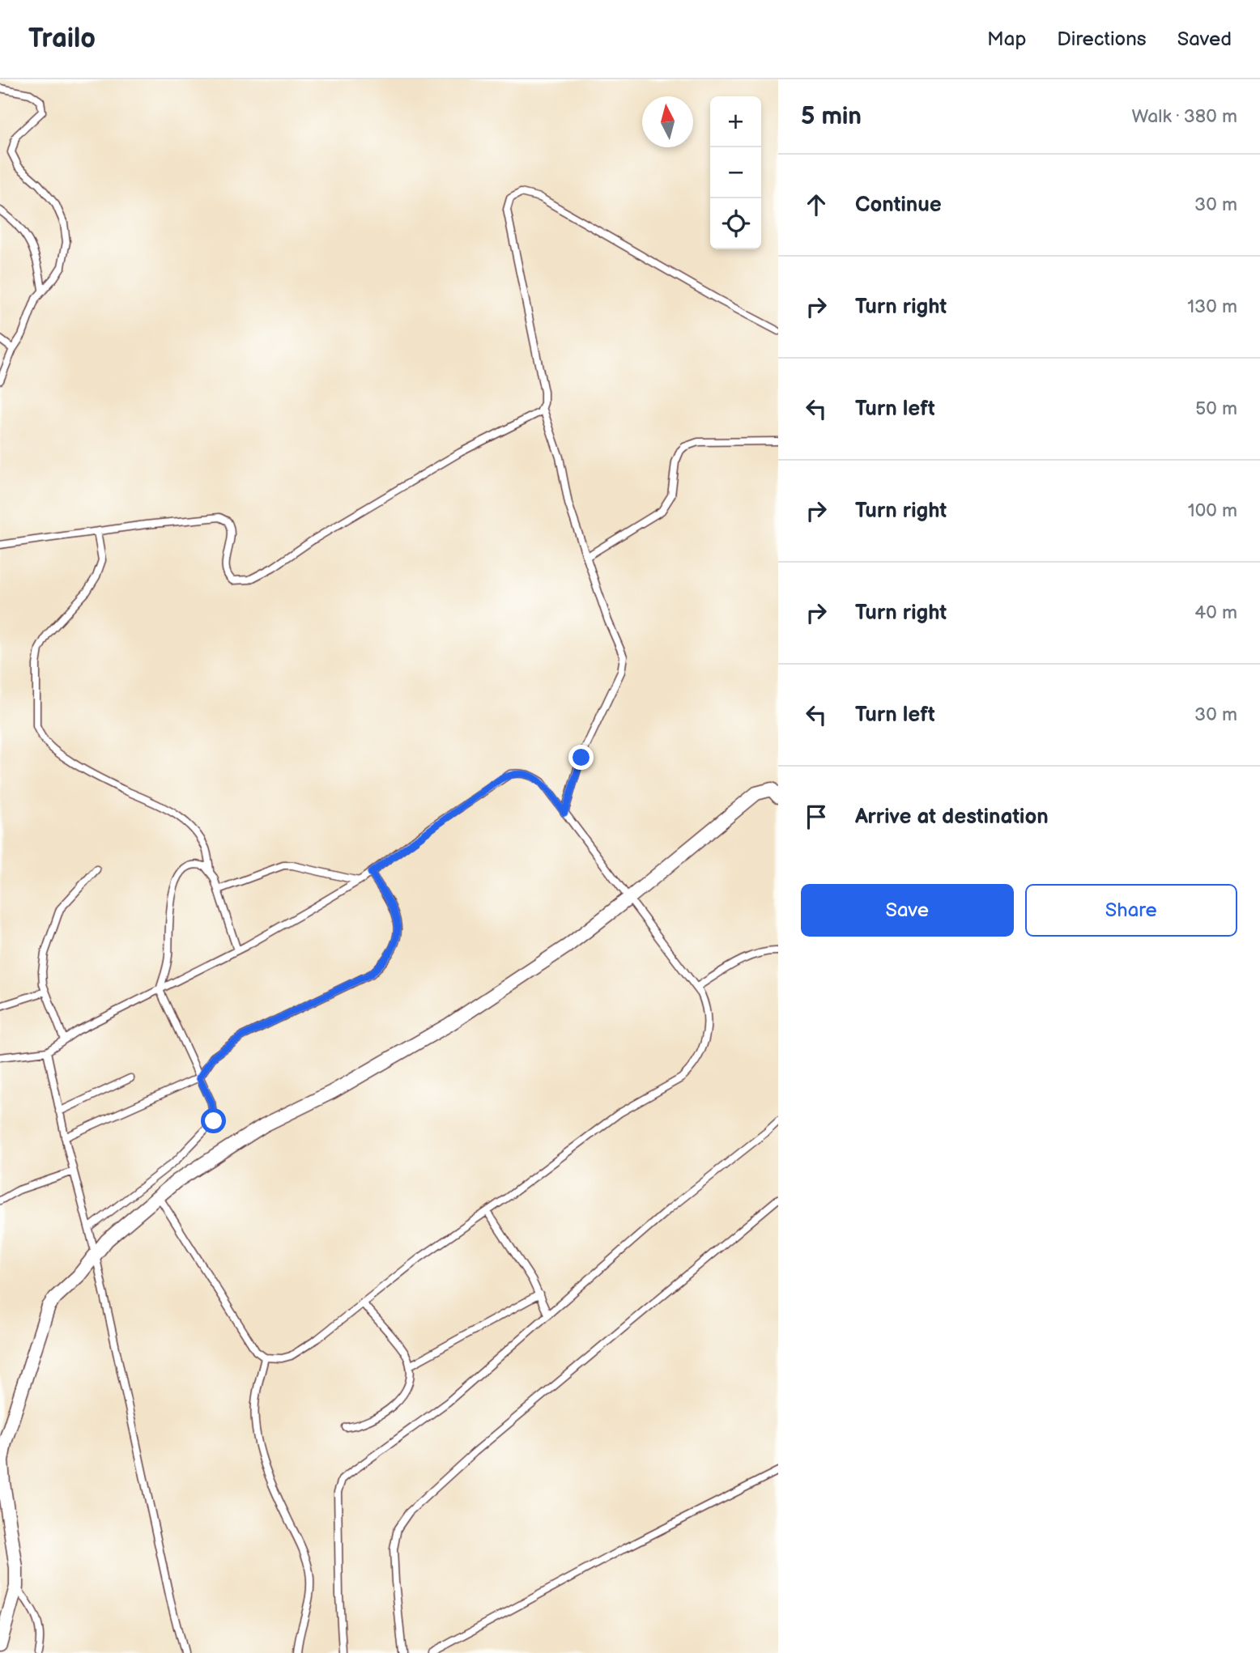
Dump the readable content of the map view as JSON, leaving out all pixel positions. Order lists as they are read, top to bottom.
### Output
{
  "north": "top",
  "page": {
    "header": "Trailo",
    "nav": ["Map", "Directions", "Saved"],
    "heading": ["5 min", "Walk · 380 m"],
    "map_buttons": ["+", "−"],
    "list": [
      ["Continue", "30 m"],
      ["Turn right", "130 m"],
      ["Turn left", "50 m"],
      ["Turn right", "100 m"],
      ["Turn right", "40 m"],
      ["Turn left", "30 m"],
      "Arrive at destination"
    ],
    "buttons": ["Save", "Share"]
  }
}
